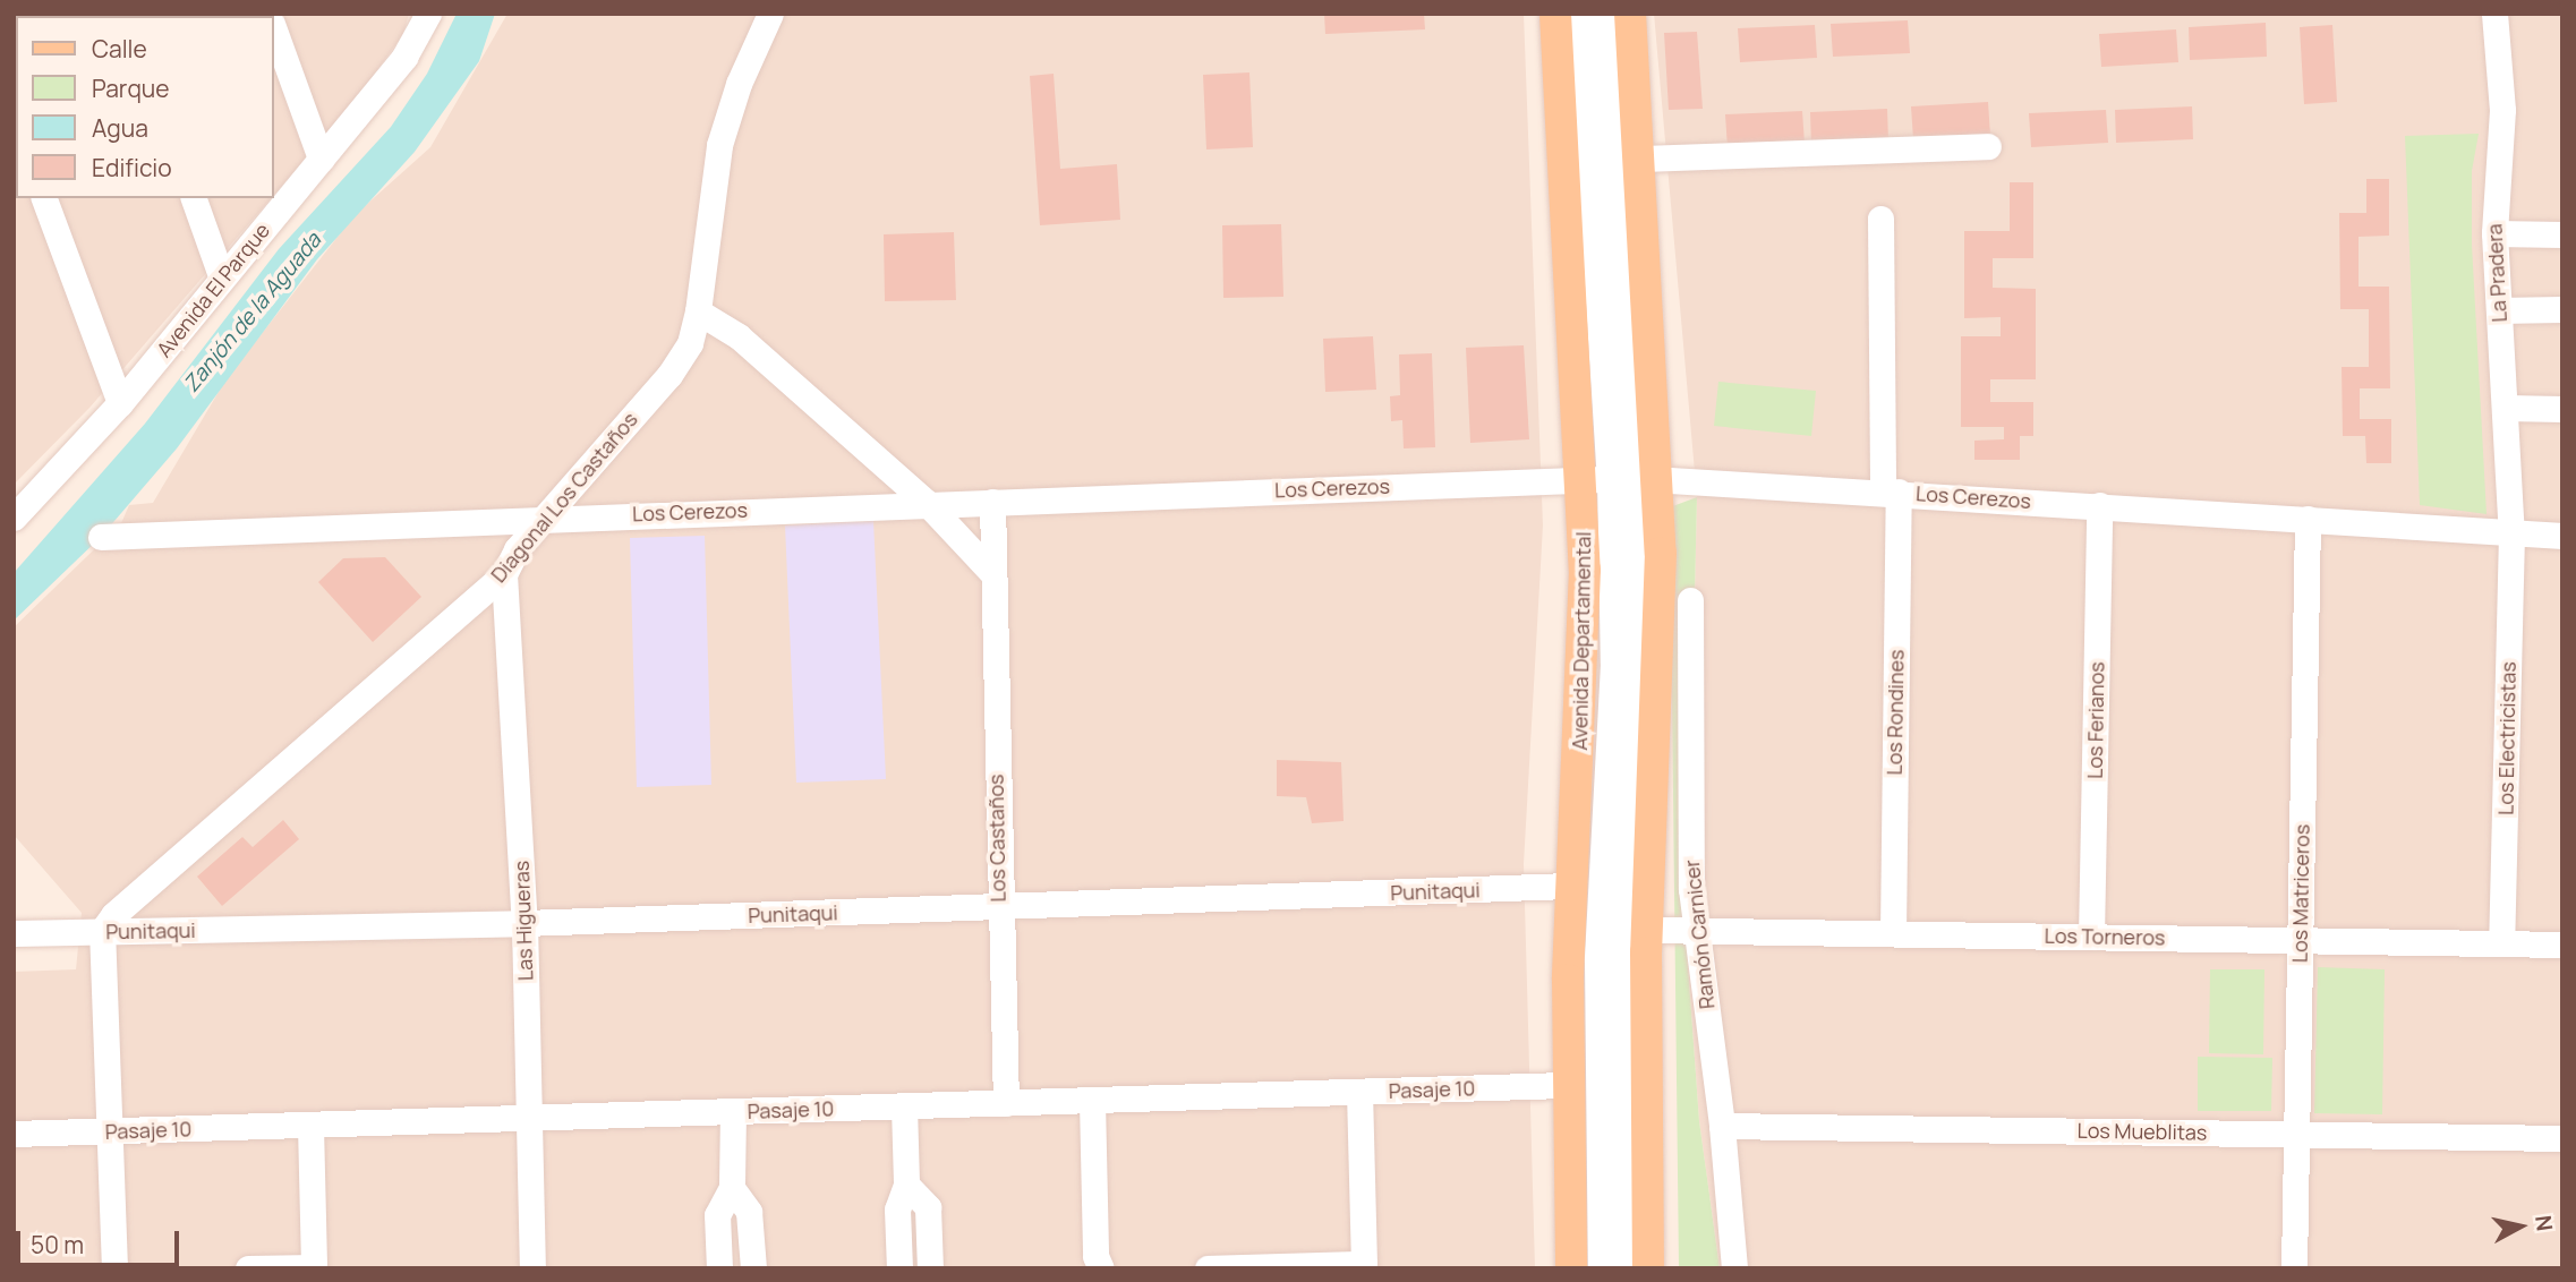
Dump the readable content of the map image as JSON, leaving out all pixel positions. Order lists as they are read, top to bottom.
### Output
{
  "streets": {
    "main road": ["Avenida Departamental"],
    "street": [
      "La Pradera",
      "Avenida El Parque",
      "Los Cerezos",
      "Diagonal Los Castaños",
      "Los Rondines",
      "Los Ferianos",
      "Los Electricistas",
      "Los Castaños",
      "Punitaqui",
      "Los Matriceros",
      "Las Higueras",
      "Ramón Carnicer",
      "Los Torneros",
      "Pasaje 10",
      "Los Mueblitas"
    ]
  },
  "crossings": [
    ["La Pradera", "Los Cerezos"],
    ["La Pradera", "Los Electricistas"],
    ["Los Cerezos", "Diagonal Los Castaños"],
    ["Los Cerezos", "Avenida Departamental"],
    ["Los Cerezos", "Los Rondines"],
    ["Los Cerezos", "Los Ferianos"],
    ["Los Cerezos", "Los Electricistas"],
    ["Los Cerezos", "Los Castaños"],
    ["Los Cerezos", "Los Matriceros"],
    ["Diagonal Los Castaños", "Punitaqui"],
    ["Diagonal Los Castaños", "Las Higueras"],
    ["Avenida Departamental", "Punitaqui"],
    ["Avenida Departamental", "Los Torneros"],
    ["Avenida Departamental", "Pasaje 10"],
    ["Los Rondines", "Los Torneros"],
    ["Los Ferianos", "Los Torneros"],
    ["Los Electricistas", "Los Torneros"],
    ["Los Castaños", "Punitaqui"],
    ["Los Castaños", "Pasaje 10"],
    ["Punitaqui", "Las Higueras"],
    ["Los Matriceros", "Los Torneros"],
    ["Los Matriceros", "Los Mueblitas"],
    ["Las Higueras", "Pasaje 10"],
    ["Ramón Carnicer", "Los Torneros"],
    ["Ramón Carnicer", "Los Mueblitas"]
  ],
  "water": ["Zanjón de la Aguada"],
  "legend": [
    "Calle",
    "Parque",
    "Agua",
    "Edificio"
  ],
  "scale_bar": "50 m",
  "north": "right"
}
